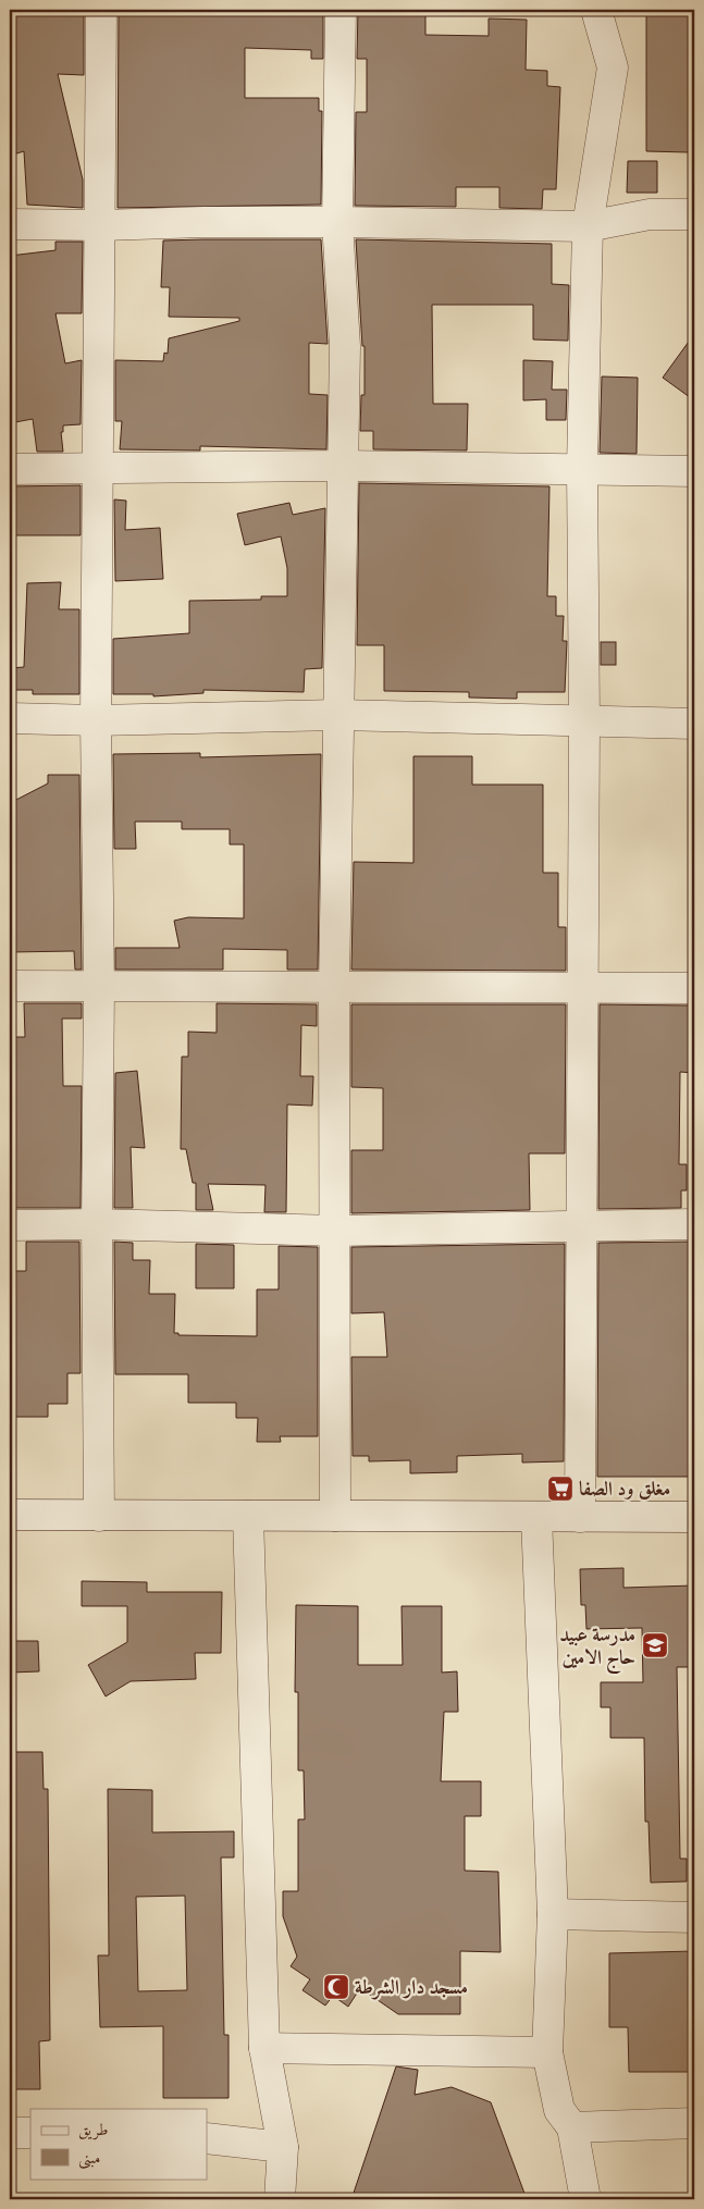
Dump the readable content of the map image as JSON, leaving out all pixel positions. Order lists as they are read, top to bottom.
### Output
{
  "places": {
    "supermarket": ["مغلق ود الصفا"],
    "school or university": ["مدرسة عبيد حاج الامين"],
    "mosque": ["مسجد دار الشرطة"]
  },
  "legend": ["طريق", "مبنى"]
}
